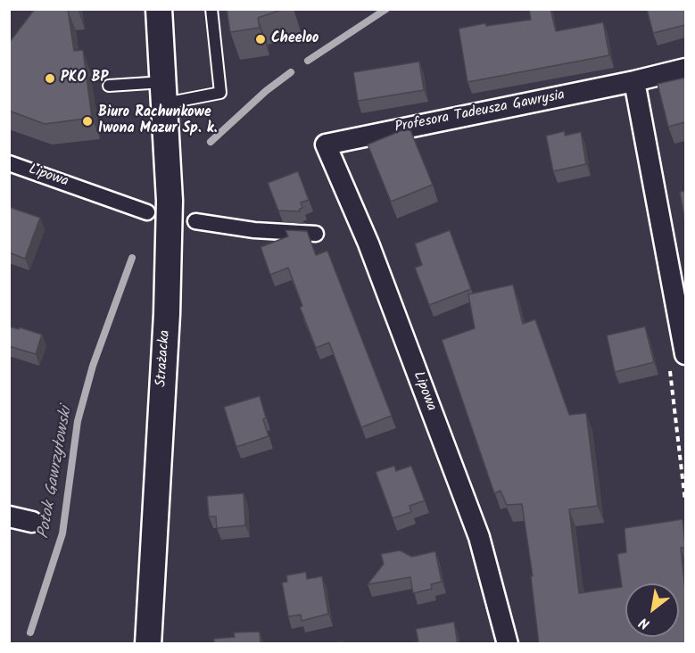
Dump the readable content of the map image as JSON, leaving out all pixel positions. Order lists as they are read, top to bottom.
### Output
{
  "streets": {
    "street": ["Profesora Tadeusza Gawrysia", "Lipowa", "Strażacka"]
  },
  "crossings": [
    ["Profesora Tadeusza Gawrysia", "Lipowa"]
  ],
  "water": ["Potok Gawrzyłowski"],
  "places": ["Cheeloo", "PKO BP", "Biuro Rachunkowe Iwona Mazur Sp. k."],
  "north": "bottom left"
}
